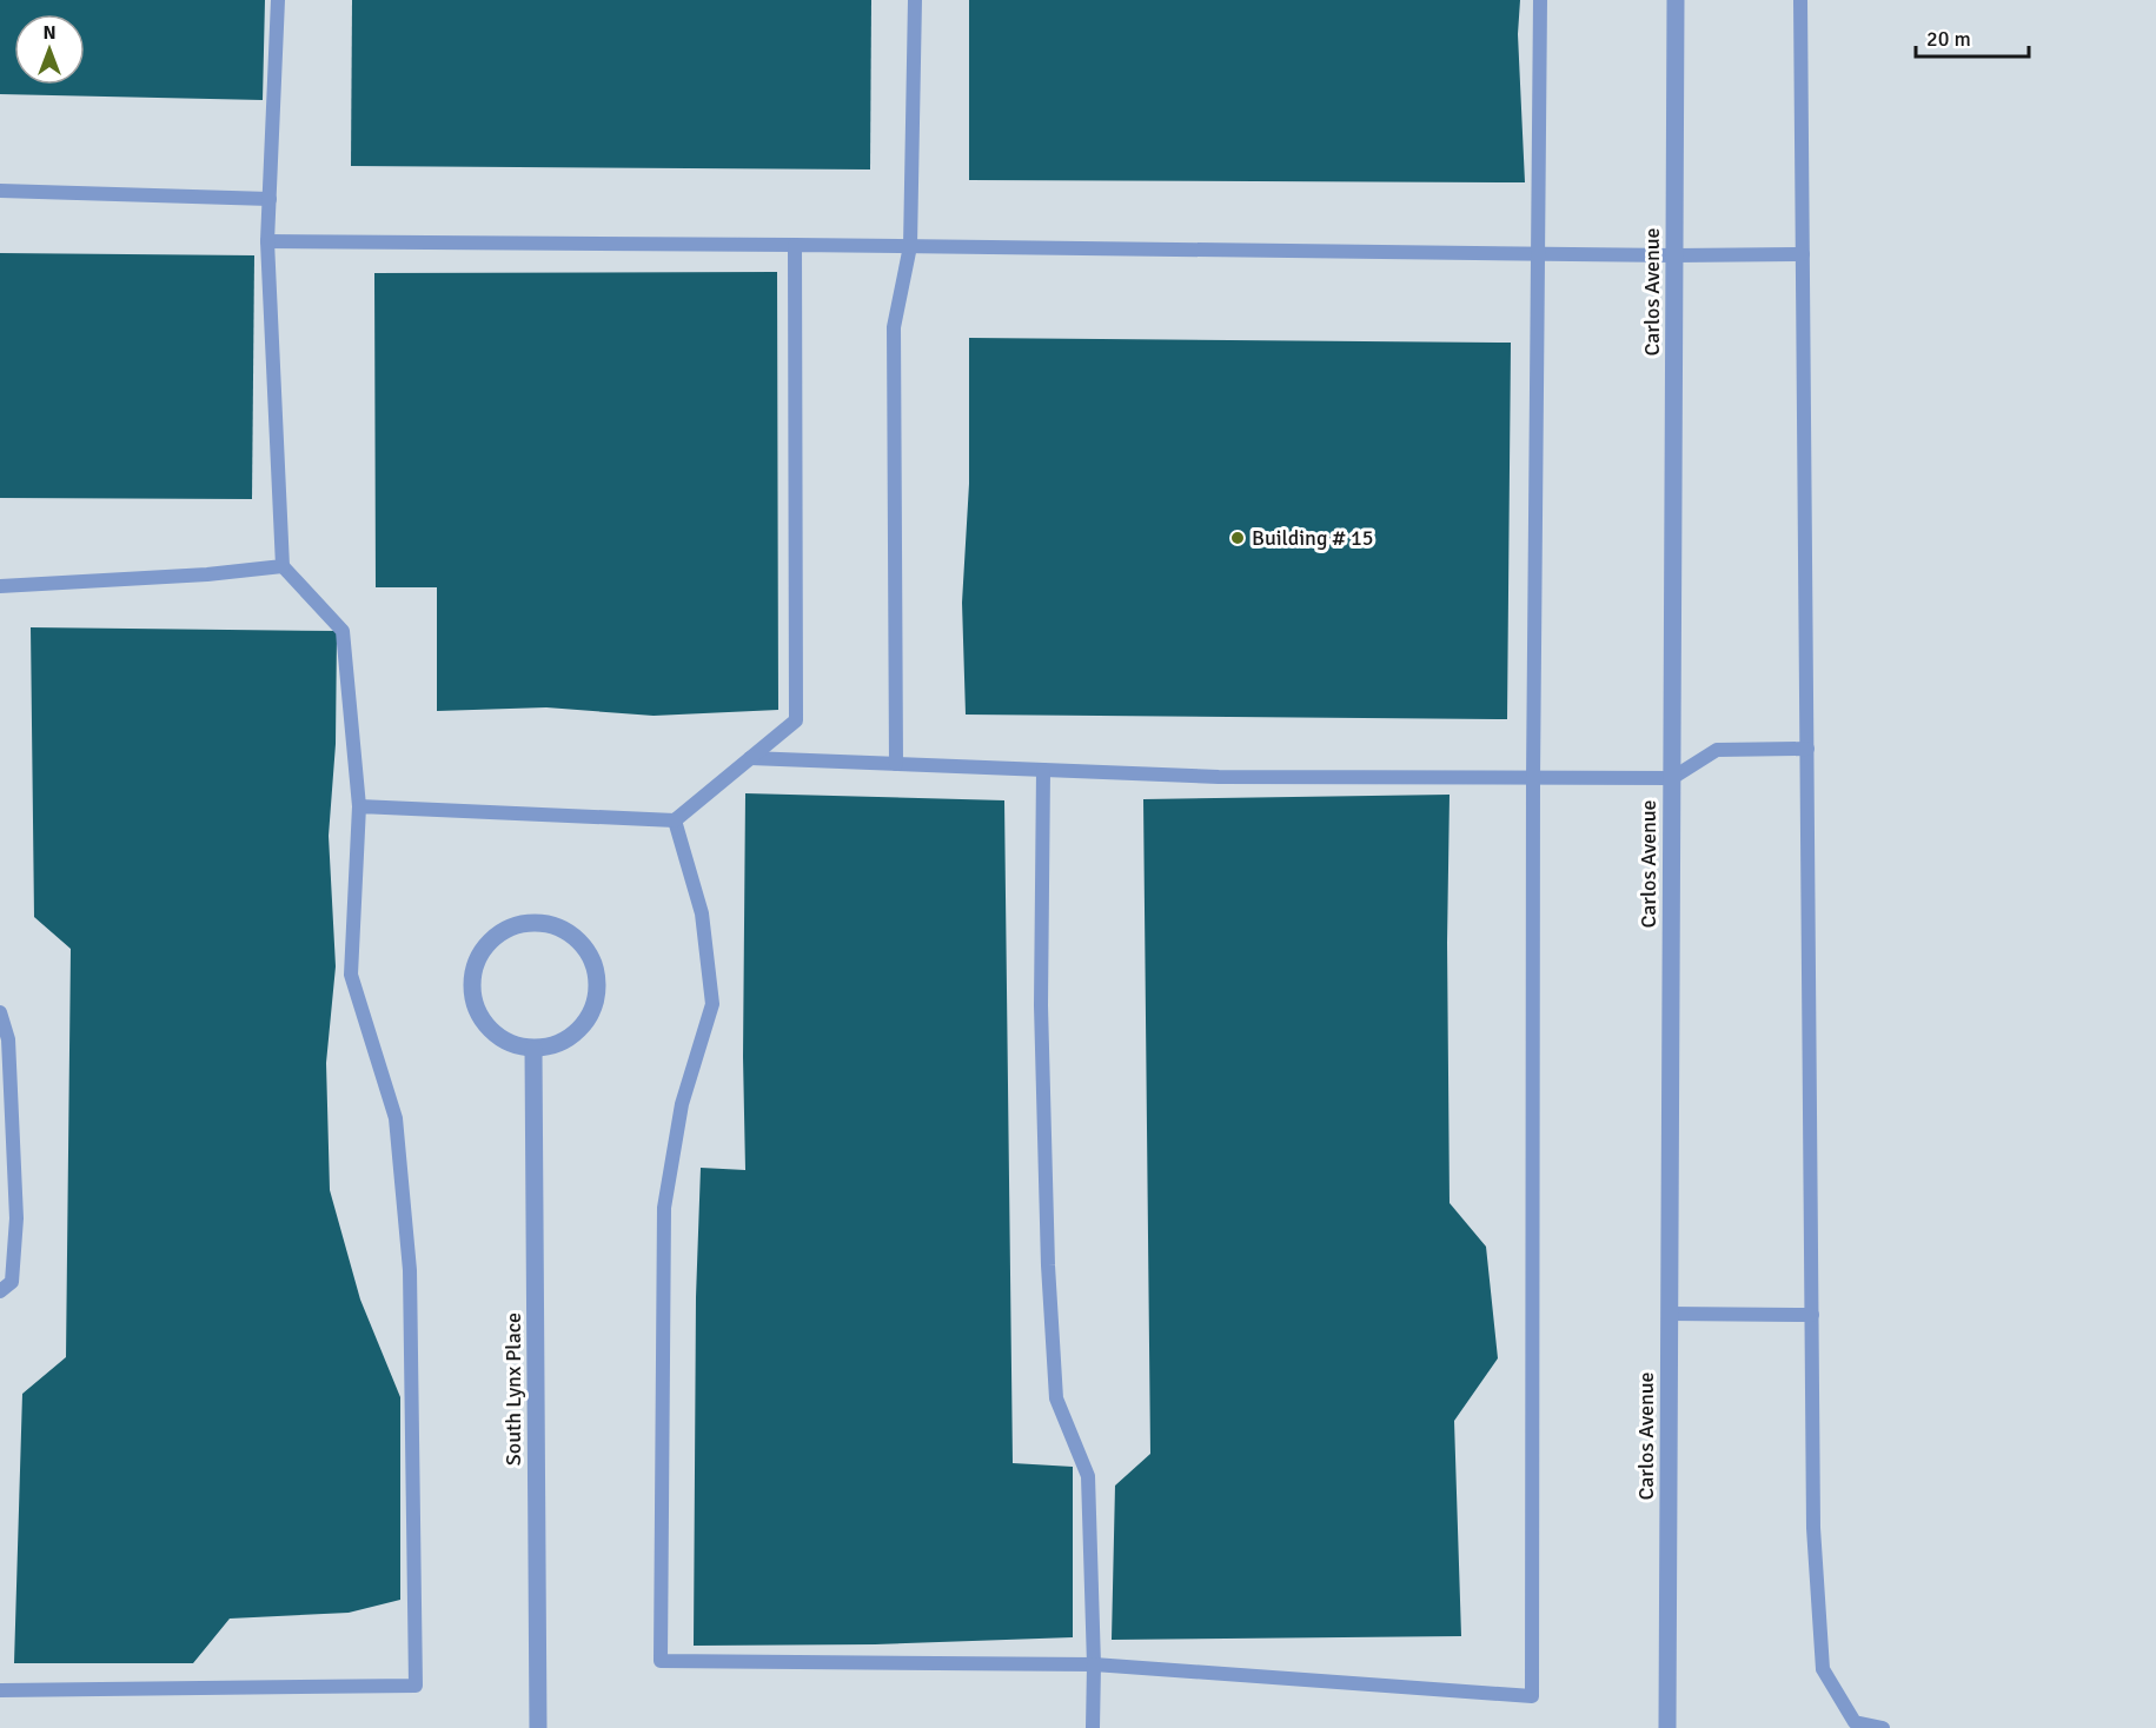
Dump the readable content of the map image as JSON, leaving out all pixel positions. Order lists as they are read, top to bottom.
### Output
{
  "streets": {
    "street": ["Carlos Avenue", "South Lynx Place"]
  },
  "places": ["Building # 15"],
  "scale_bar": "20 m",
  "north": "top"
}
